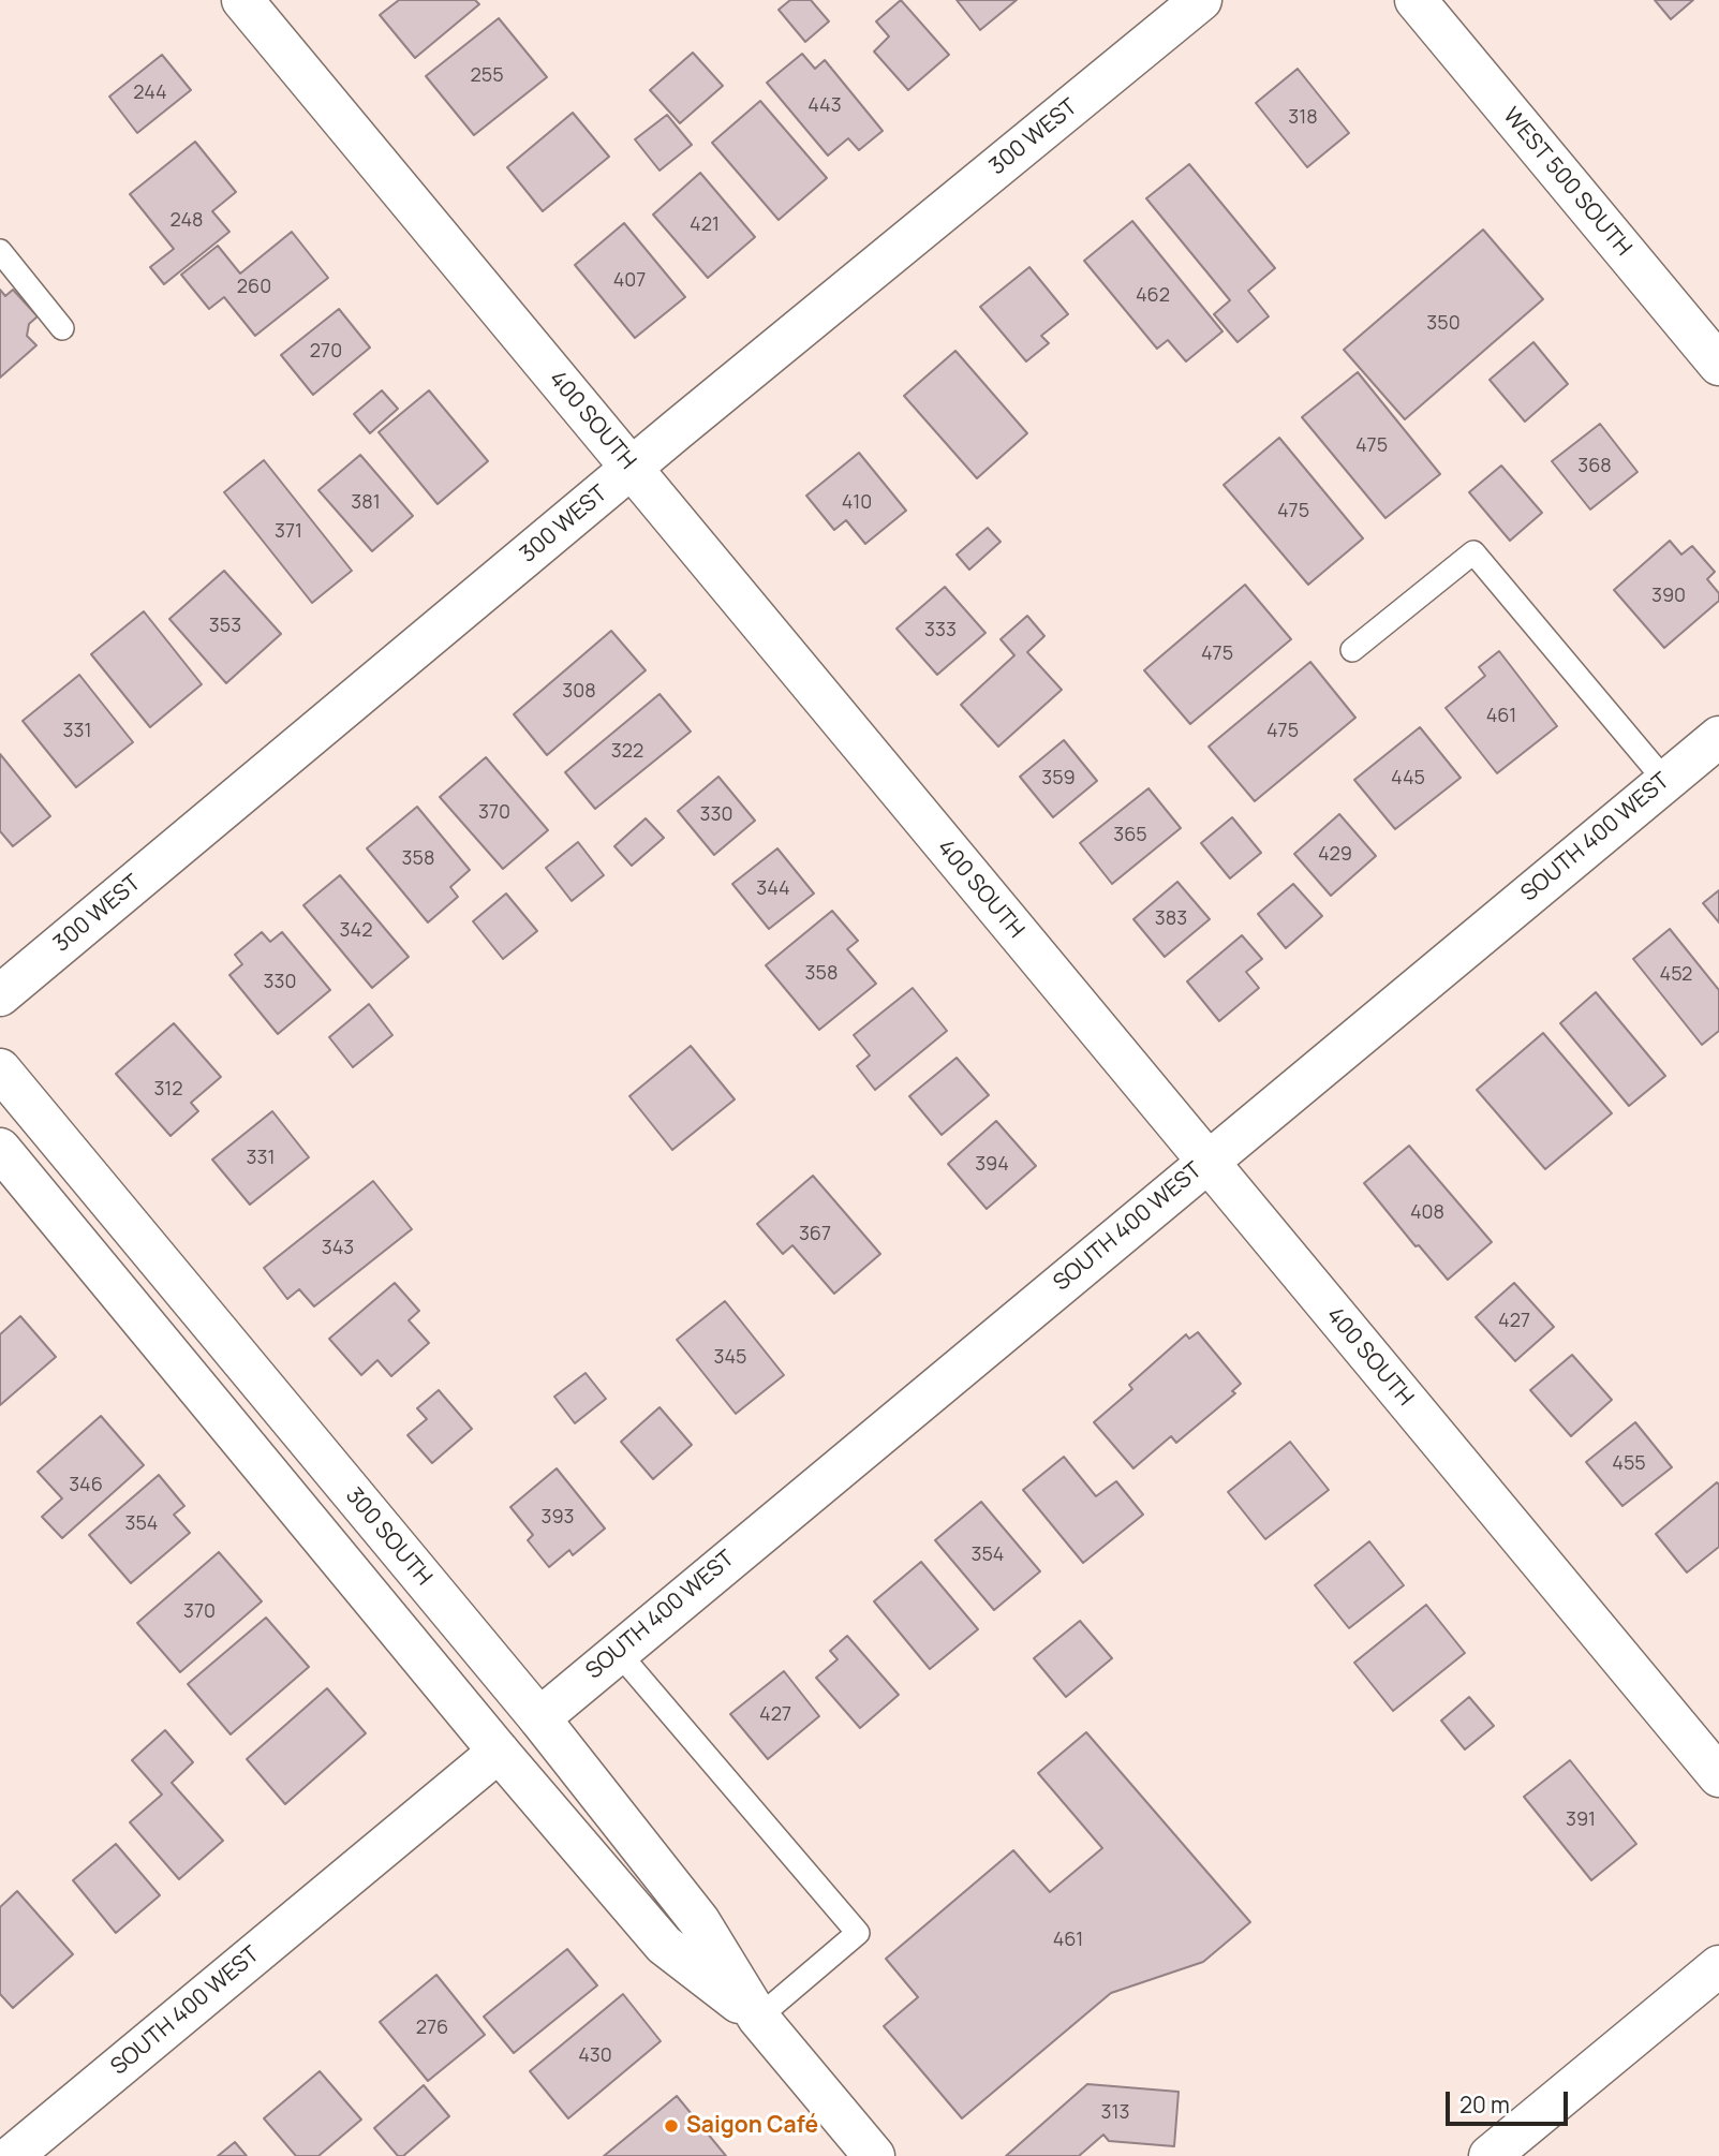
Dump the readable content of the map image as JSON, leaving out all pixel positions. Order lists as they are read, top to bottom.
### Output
{
  "streets": {
    "street": [
      "300 WEST",
      "WEST 500 SOUTH",
      "400 SOUTH",
      "SOUTH 400 WEST",
      "300 SOUTH"
    ]
  },
  "crossings": [
    ["300 WEST", "400 SOUTH"],
    ["400 SOUTH", "SOUTH 400 WEST"],
    ["SOUTH 400 WEST", "300 SOUTH"]
  ],
  "places": ["Saigon Café"],
  "house_numbers": [
    "255",
    "244",
    "443",
    "318",
    "248",
    "421",
    "407",
    "260",
    "462",
    "350",
    "270",
    "475",
    "368",
    "381",
    "410",
    "475",
    "371",
    "390",
    "353",
    "333",
    "475",
    "308",
    "461",
    "331",
    "475",
    "322",
    "359",
    "445",
    "370",
    "330",
    "365",
    "429",
    "358",
    "344",
    "383",
    "342",
    "358",
    "452",
    "330",
    "312",
    "331",
    "394",
    "408",
    "367",
    "343",
    "427",
    "345",
    "455",
    "346",
    "393",
    "354",
    "354",
    "370",
    "427",
    "391",
    "461",
    "276",
    "430",
    "313"
  ],
  "scale_bar": "20 m"
}
